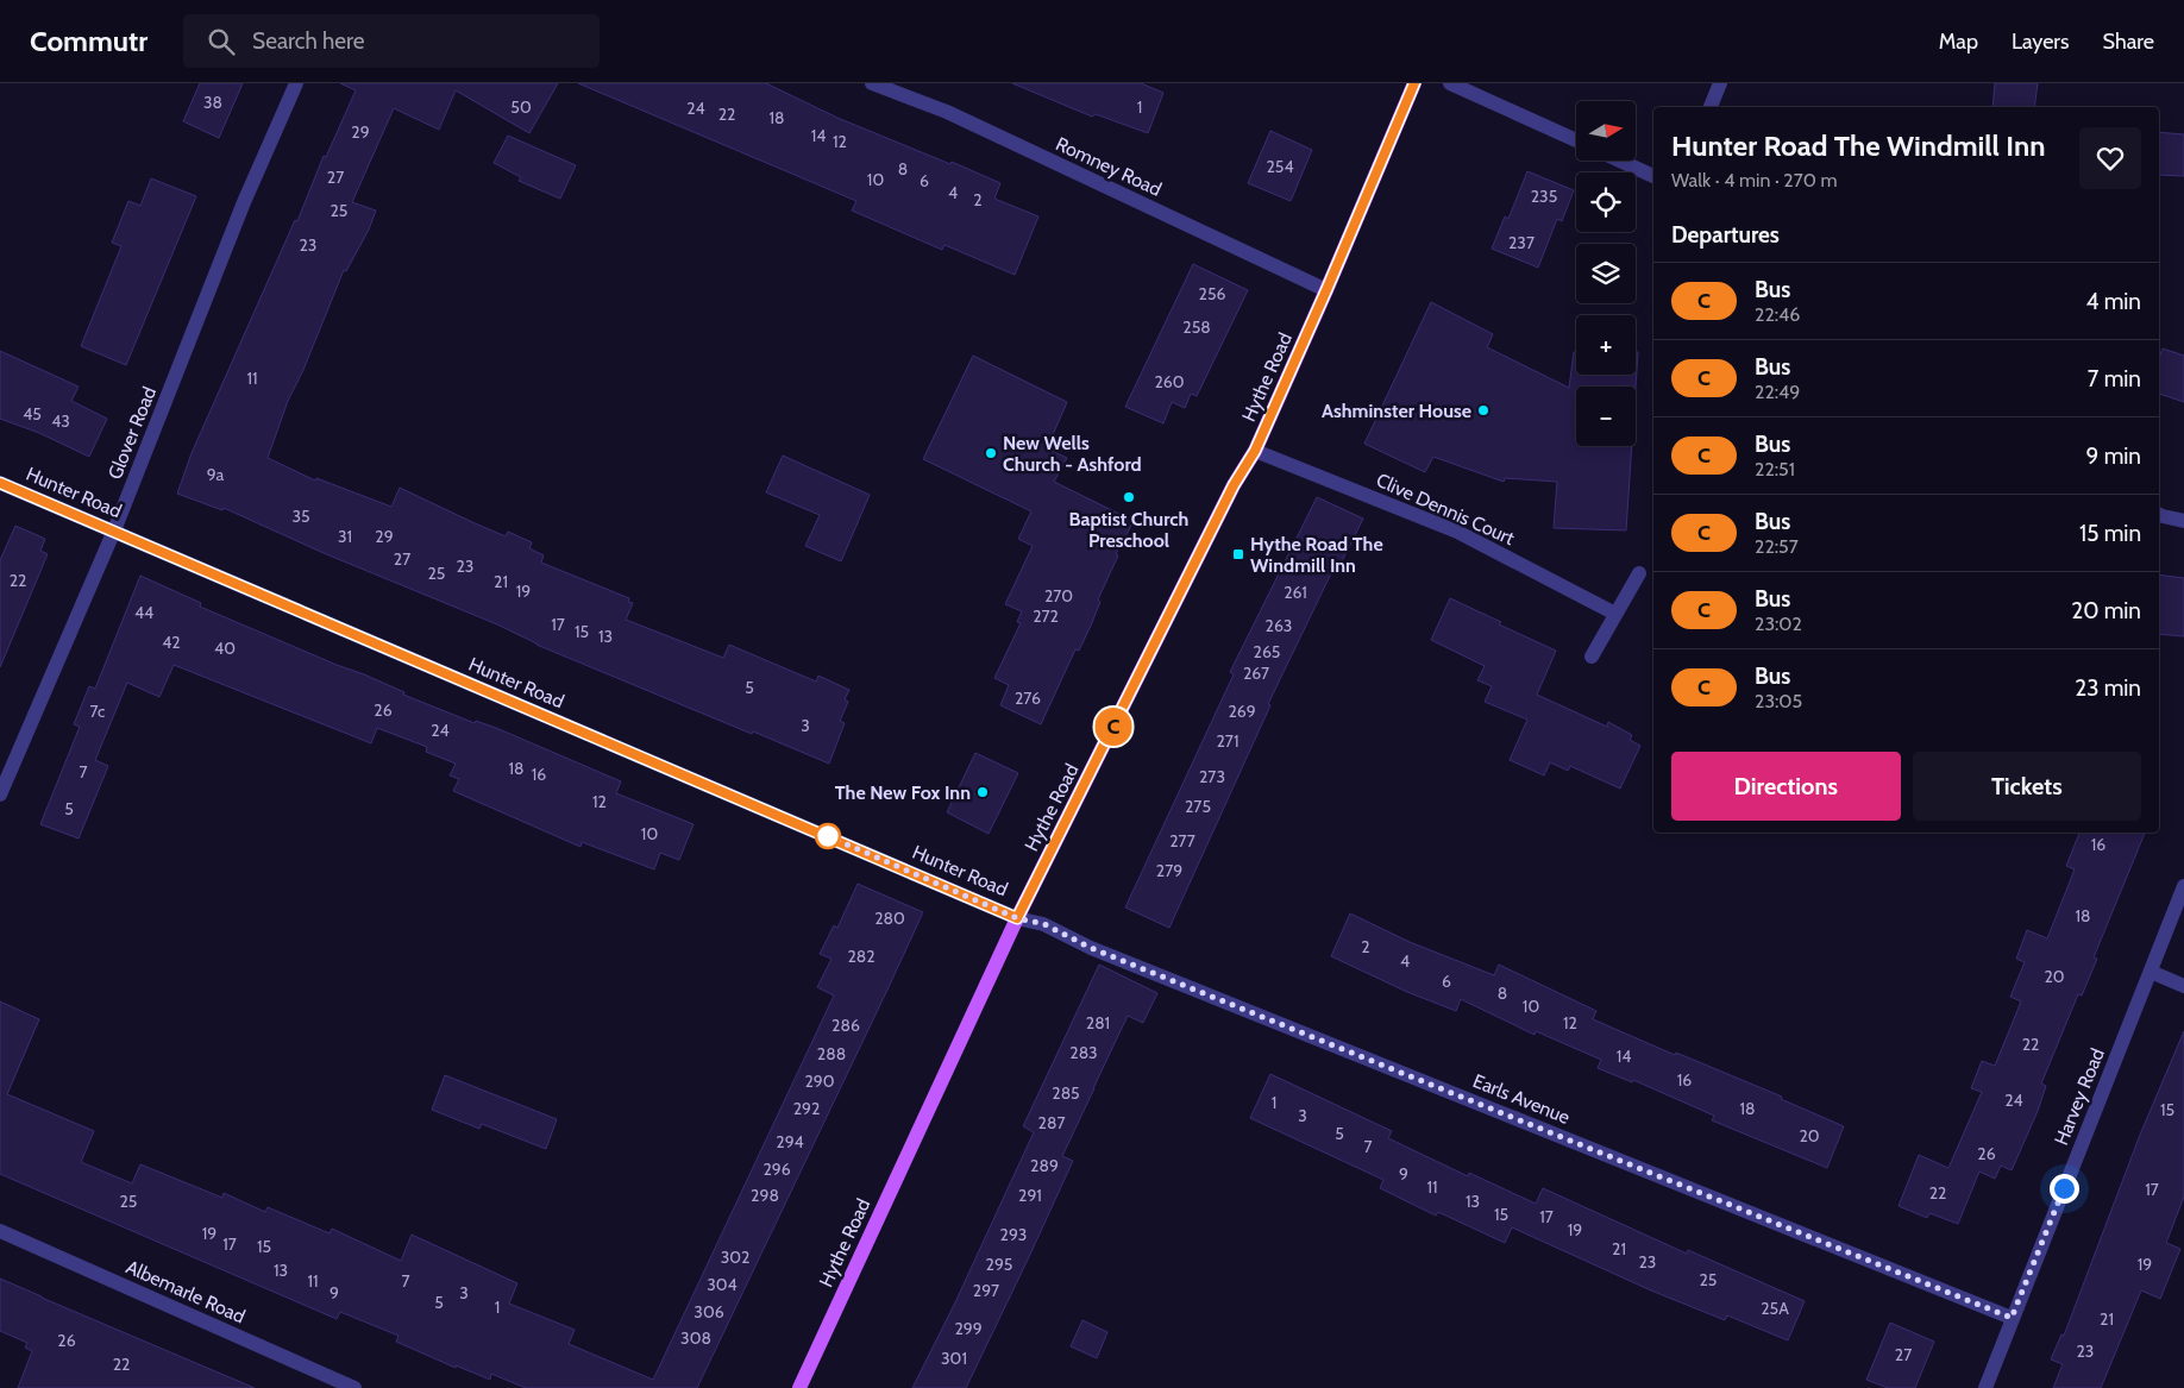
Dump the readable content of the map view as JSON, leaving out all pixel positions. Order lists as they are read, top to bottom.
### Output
{
  "streets": {
    "main road": ["Hythe Road"],
    "street": [
      "Romney Road",
      "Glover Road",
      "Hunter Road",
      "Clive Dennis Court",
      "Harvey Road",
      "Earls Avenue",
      "Albemarle Road"
    ]
  },
  "crossings": [
    ["Romney Road", "Hythe Road"],
    ["Hythe Road", "Hunter Road"],
    ["Hythe Road", "Clive Dennis Court"],
    ["Hythe Road", "Earls Avenue"],
    ["Glover Road", "Hunter Road"],
    ["Hunter Road", "Earls Avenue"],
    ["Harvey Road", "Earls Avenue"]
  ],
  "places": {
    "other": [
      "Ashminster House",
      "New Wells Church - Ashford",
      "Baptist Church Preschool",
      "The New Fox Inn"
    ],
    "transit": ["Hythe Road The Windmill Inn"]
  },
  "lines": ["bus line C"],
  "house_numbers": [
    "38",
    "50",
    "1",
    "24",
    "22",
    "18",
    "29",
    "14",
    "12",
    "254",
    "8",
    "27",
    "10",
    "6",
    "4",
    "235",
    "2",
    "25",
    "237",
    "23",
    "256",
    "258",
    "11",
    "260",
    "45",
    "43",
    "9a",
    "35",
    "31",
    "29",
    "27",
    "23",
    "25",
    "22",
    "21",
    "19",
    "261",
    "270",
    "44",
    "272",
    "17",
    "263",
    "15",
    "13",
    "42",
    "40",
    "265",
    "267",
    "5",
    "276",
    "26",
    "7c",
    "269",
    "3",
    "24",
    "271",
    "18",
    "7",
    "16",
    "273",
    "12",
    "275",
    "5",
    "10",
    "277",
    "16",
    "279",
    "18",
    "280",
    "2",
    "282",
    "4",
    "20",
    "6",
    "8",
    "10",
    "281",
    "12",
    "286",
    "22",
    "283",
    "288",
    "14",
    "16",
    "290",
    "285",
    "24",
    "1",
    "292",
    "18",
    "15",
    "3",
    "287",
    "5",
    "20",
    "294",
    "7",
    "26",
    "289",
    "296",
    "9",
    "11",
    "17",
    "22",
    "298",
    "291",
    "25",
    "13",
    "15",
    "17",
    "19",
    "19",
    "293",
    "17",
    "15",
    "21",
    "302",
    "23",
    "295",
    "19",
    "13",
    "25",
    "11",
    "7",
    "304",
    "297",
    "9",
    "3",
    "5",
    "1",
    "25A",
    "306",
    "21",
    "299",
    "308",
    "26",
    "23",
    "27",
    "301",
    "22"
  ],
  "north": "right",
  "page": {
    "header": "Commutr",
    "search": "Search here",
    "nav": ["Map", "Layers", "Share"],
    "on_map": "C",
    "map_buttons": ["+", "−"],
    "heading": [
      ["Hunter Road The Windmill Inn", "Walk · 4 min · 270 m"],
      "Departures"
    ],
    "list": [
      {
        "mark": "C",
        "name": "Bus",
        "note": "22:46",
        "value": "4 min"
      },
      {
        "mark": "C",
        "name": "Bus",
        "note": "22:49",
        "value": "7 min"
      },
      {
        "mark": "C",
        "name": "Bus",
        "note": "22:51",
        "value": "9 min"
      },
      {
        "mark": "C",
        "name": "Bus",
        "note": "22:57",
        "value": "15 min"
      },
      {
        "mark": "C",
        "name": "Bus",
        "note": "23:02",
        "value": "20 min"
      },
      {
        "mark": "C",
        "name": "Bus",
        "note": "23:05",
        "value": "23 min"
      }
    ],
    "buttons": ["Directions", "Tickets"]
  }
}
